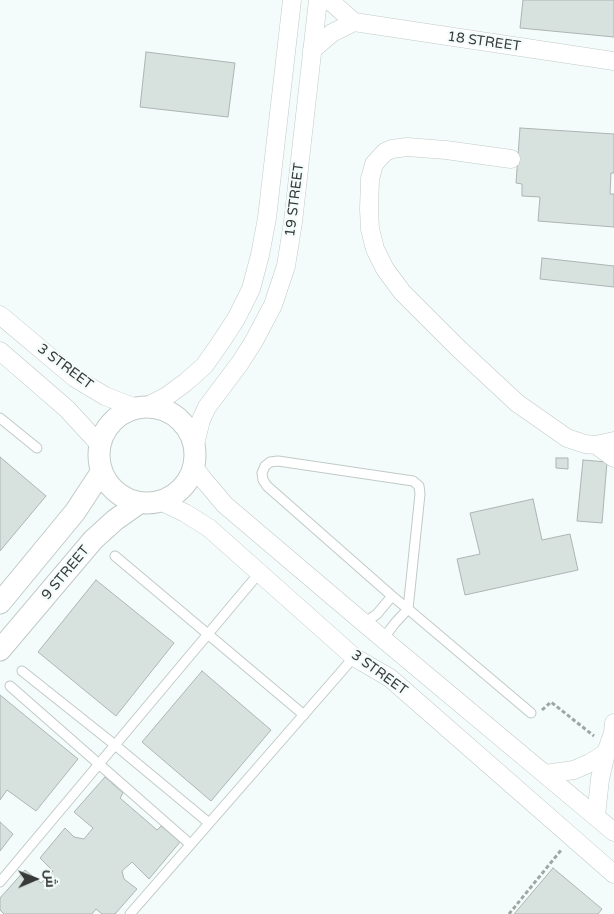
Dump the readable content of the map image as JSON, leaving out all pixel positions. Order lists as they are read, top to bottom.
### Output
{
  "streets": {
    "street": [
      "18 STREET",
      "19 STREET",
      "3 STREET",
      "9 STREET"
    ]
  },
  "crossings": [
    ["19 STREET", "3 STREET"],
    ["19 STREET", "9 STREET"],
    ["3 STREET", "9 STREET"]
  ],
  "north": "right"
}
